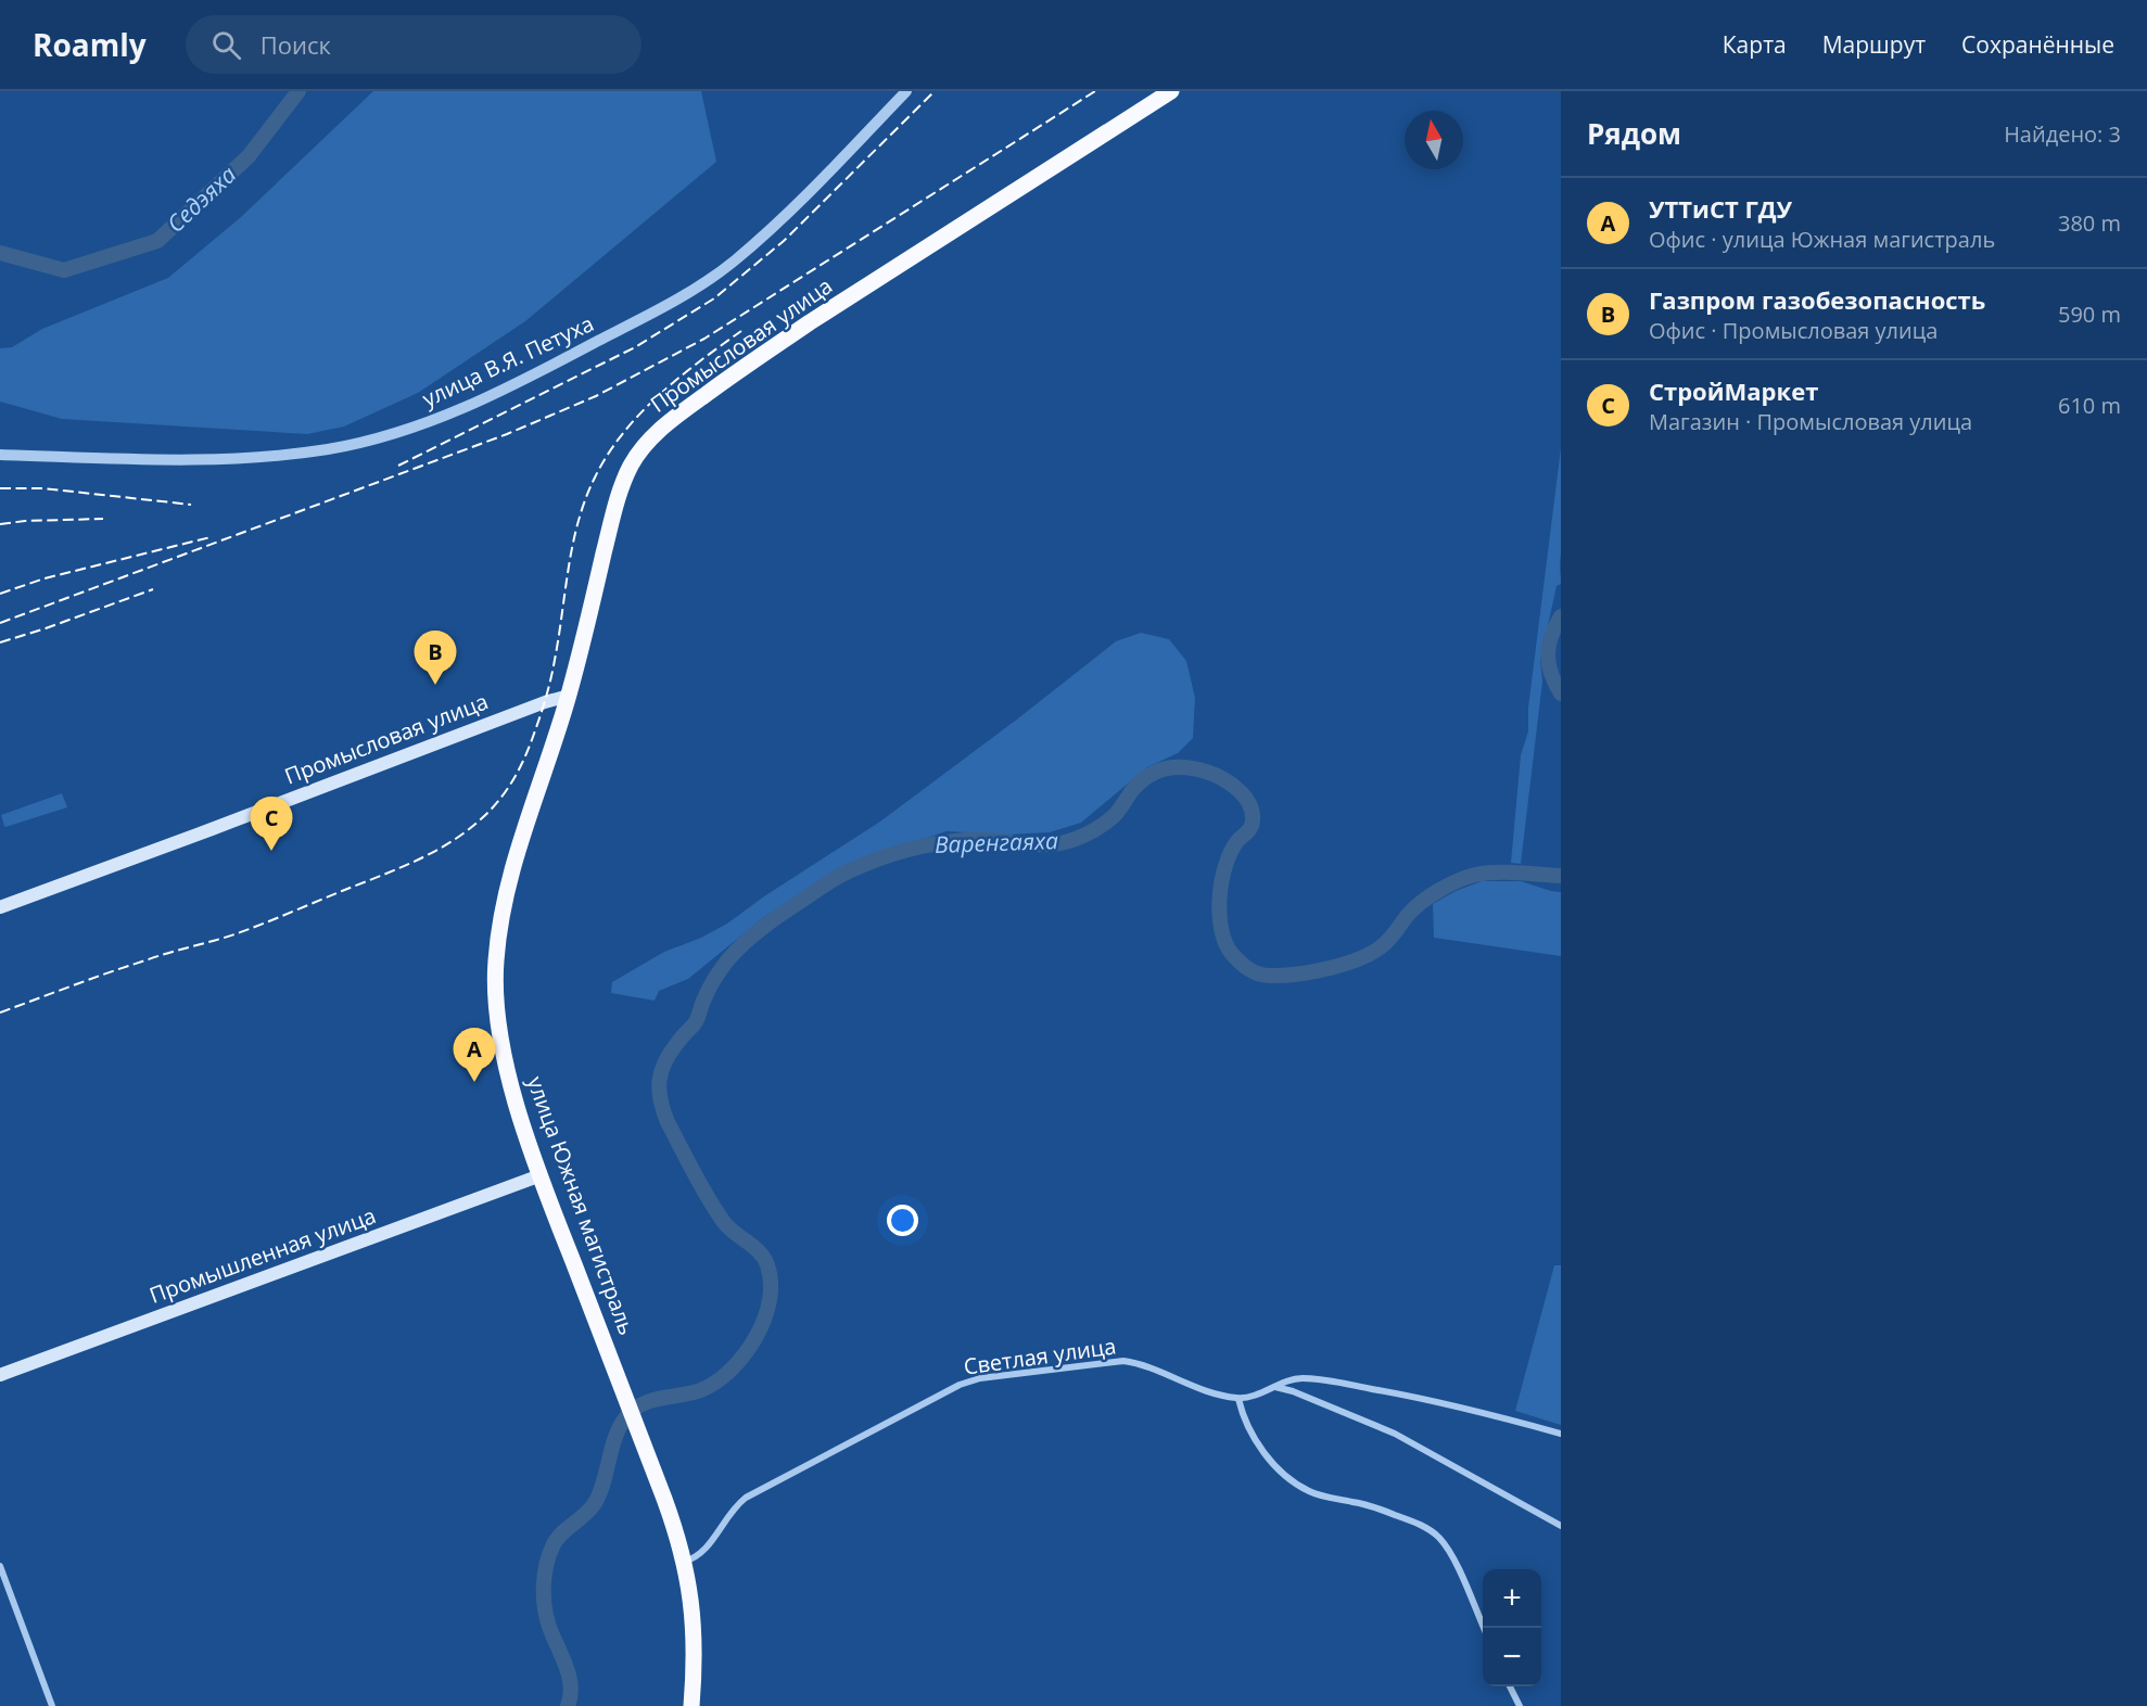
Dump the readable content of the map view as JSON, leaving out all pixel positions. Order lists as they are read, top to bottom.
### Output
{
  "streets": {
    "highway": ["Промысловая улица", "улица Южная магистраль"],
    "main road": ["Промышленная улица"],
    "street": ["улица В.Я. Петуха", "Светлая улица"]
  },
  "crossings": [
    ["Промысловая улица", "улица Южная магистраль"],
    ["улица Южная магистраль", "Промышленная улица"],
    ["улица Южная магистраль", "Светлая улица"]
  ],
  "water": ["Седэяха", "Варенгаяха"],
  "north": "top",
  "page": {
    "header": "Roamly",
    "search": "Поиск",
    "nav": ["Карта", "Маршрут", "Сохранённые"],
    "heading": ["Рядом", "Найдено: 3"],
    "list": [
      {
        "mark": "A",
        "name": "УТТиСТ ГДУ",
        "note": "Офис · улица Южная магистраль",
        "value": "380 m"
      },
      {
        "mark": "B",
        "name": "Газпром газобезопасность",
        "note": "Офис · Промысловая улица",
        "value": "590 m"
      },
      {
        "mark": "C",
        "name": "СтройМаркет",
        "note": "Магазин · Промысловая улица",
        "value": "610 m"
      }
    ],
    "pins": ["B", "C", "A"],
    "map_buttons": ["+", "−"]
  }
}
